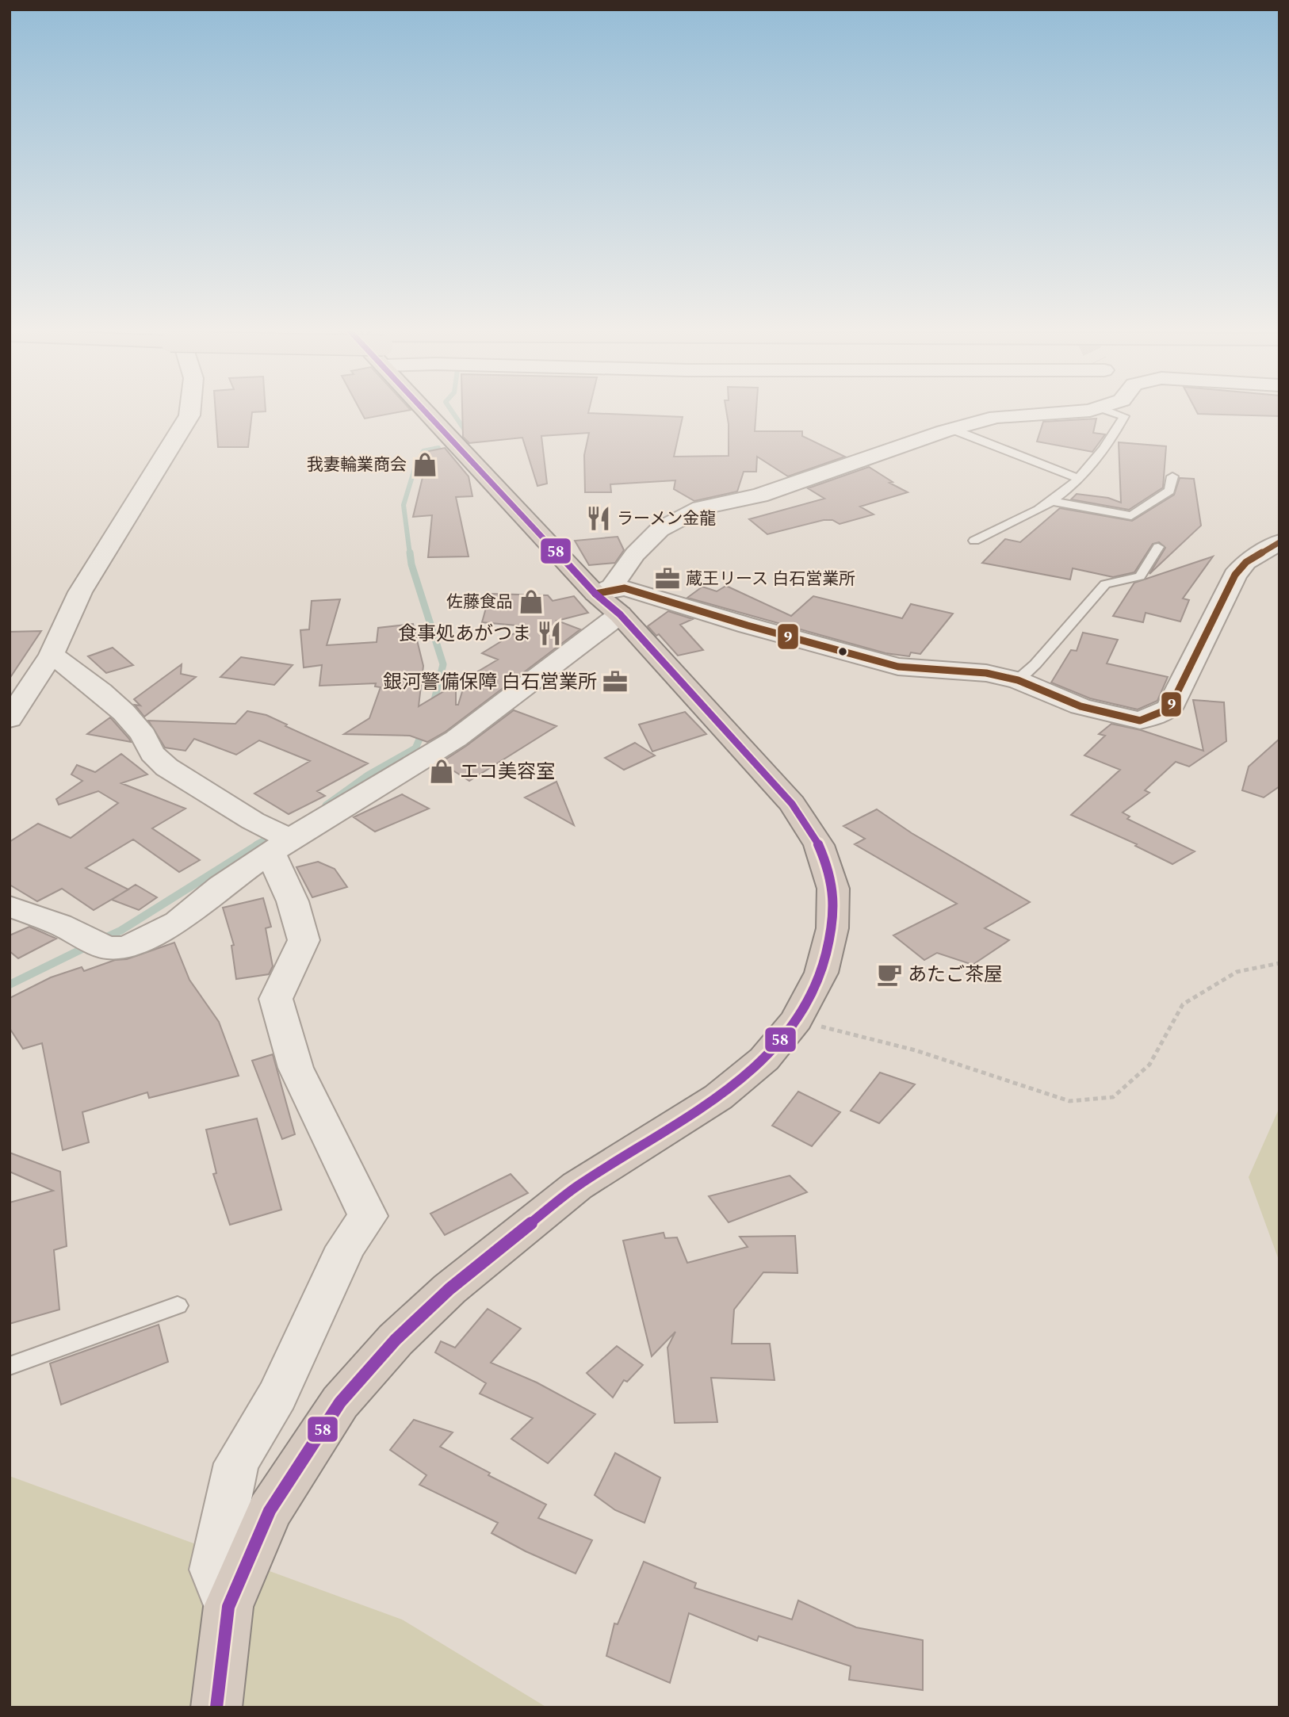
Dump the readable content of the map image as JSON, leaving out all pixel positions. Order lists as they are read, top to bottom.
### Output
{
  "places": {
    "shop": ["我妻輪業商会", "佐藤食品", "エコ美容室"],
    "restaurant": ["ラーメン金龍", "食事処あがつま"],
    "office": ["蔵王リース 白石営業所", "銀河警備保障 白石営業所"],
    "cafe": ["あたご茶屋"]
  },
  "lines": ["transit line 58", "transit line 9"]
}
